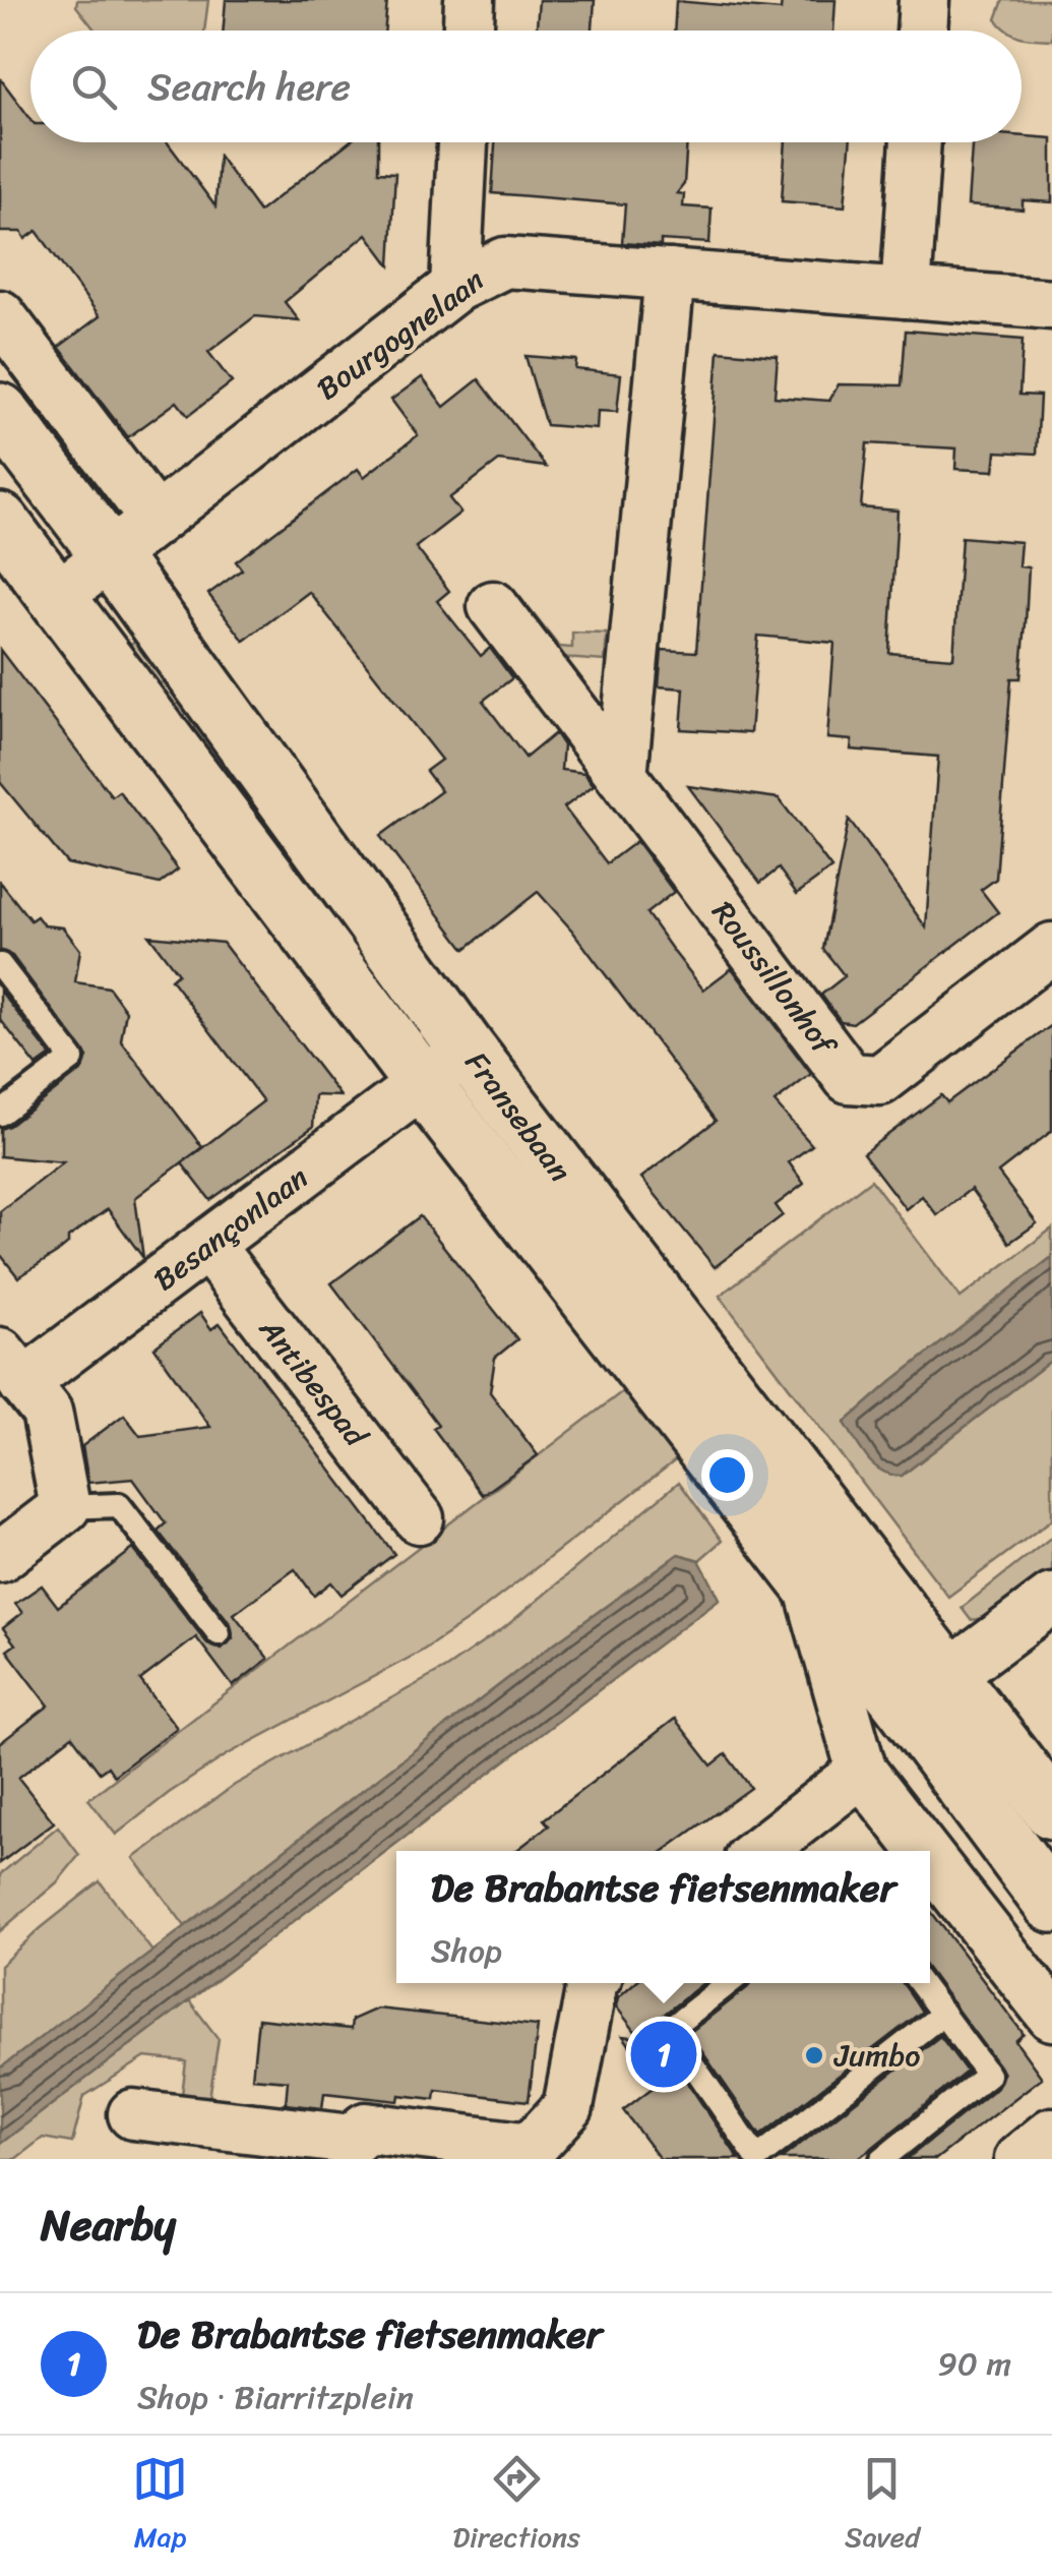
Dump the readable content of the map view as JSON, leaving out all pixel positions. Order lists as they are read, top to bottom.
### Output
{
  "streets": {
    "street": [
      "Bourgognelaan",
      "Roussillonhof",
      "Fransebaan",
      "Besançonlaan",
      "Antibespad"
    ]
  },
  "crossings": [
    ["Bourgognelaan", "Fransebaan"],
    ["Fransebaan", "Besançonlaan"],
    ["Besançonlaan", "Antibespad"]
  ],
  "places": ["Jumbo"],
  "page": {
    "search": "Search here",
    "popup": ["De Brabantse fietsenmaker", "Shop"],
    "pins": "1",
    "heading": "Nearby",
    "list": [
      {
        "mark": "1",
        "name": "De Brabantse fietsenmaker",
        "note": "Shop · Biarritzplein",
        "value": "90 m"
      }
    ],
    "nav": ["Map", "Directions", "Saved"]
  }
}
